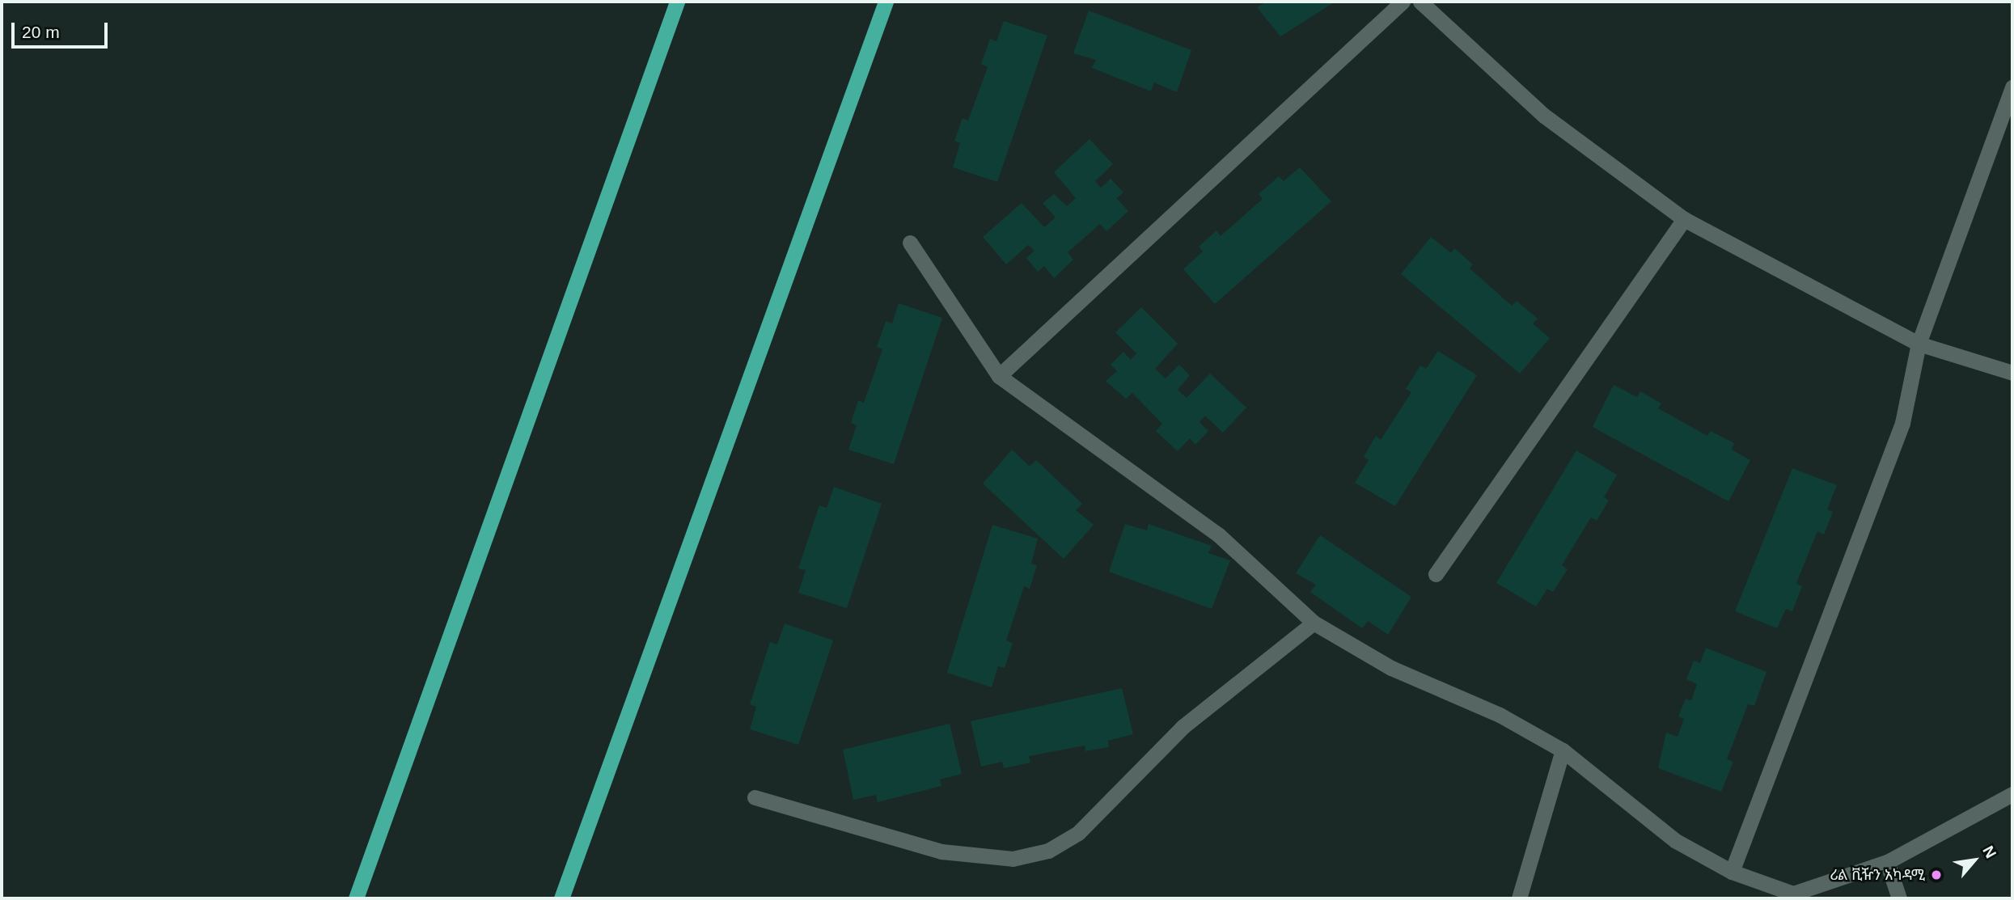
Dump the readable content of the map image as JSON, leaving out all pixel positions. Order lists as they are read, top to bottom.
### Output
{
  "places": ["ሪል ቪዥን አካዳሚ"],
  "scale_bar": "20 m",
  "north": "top right"
}
